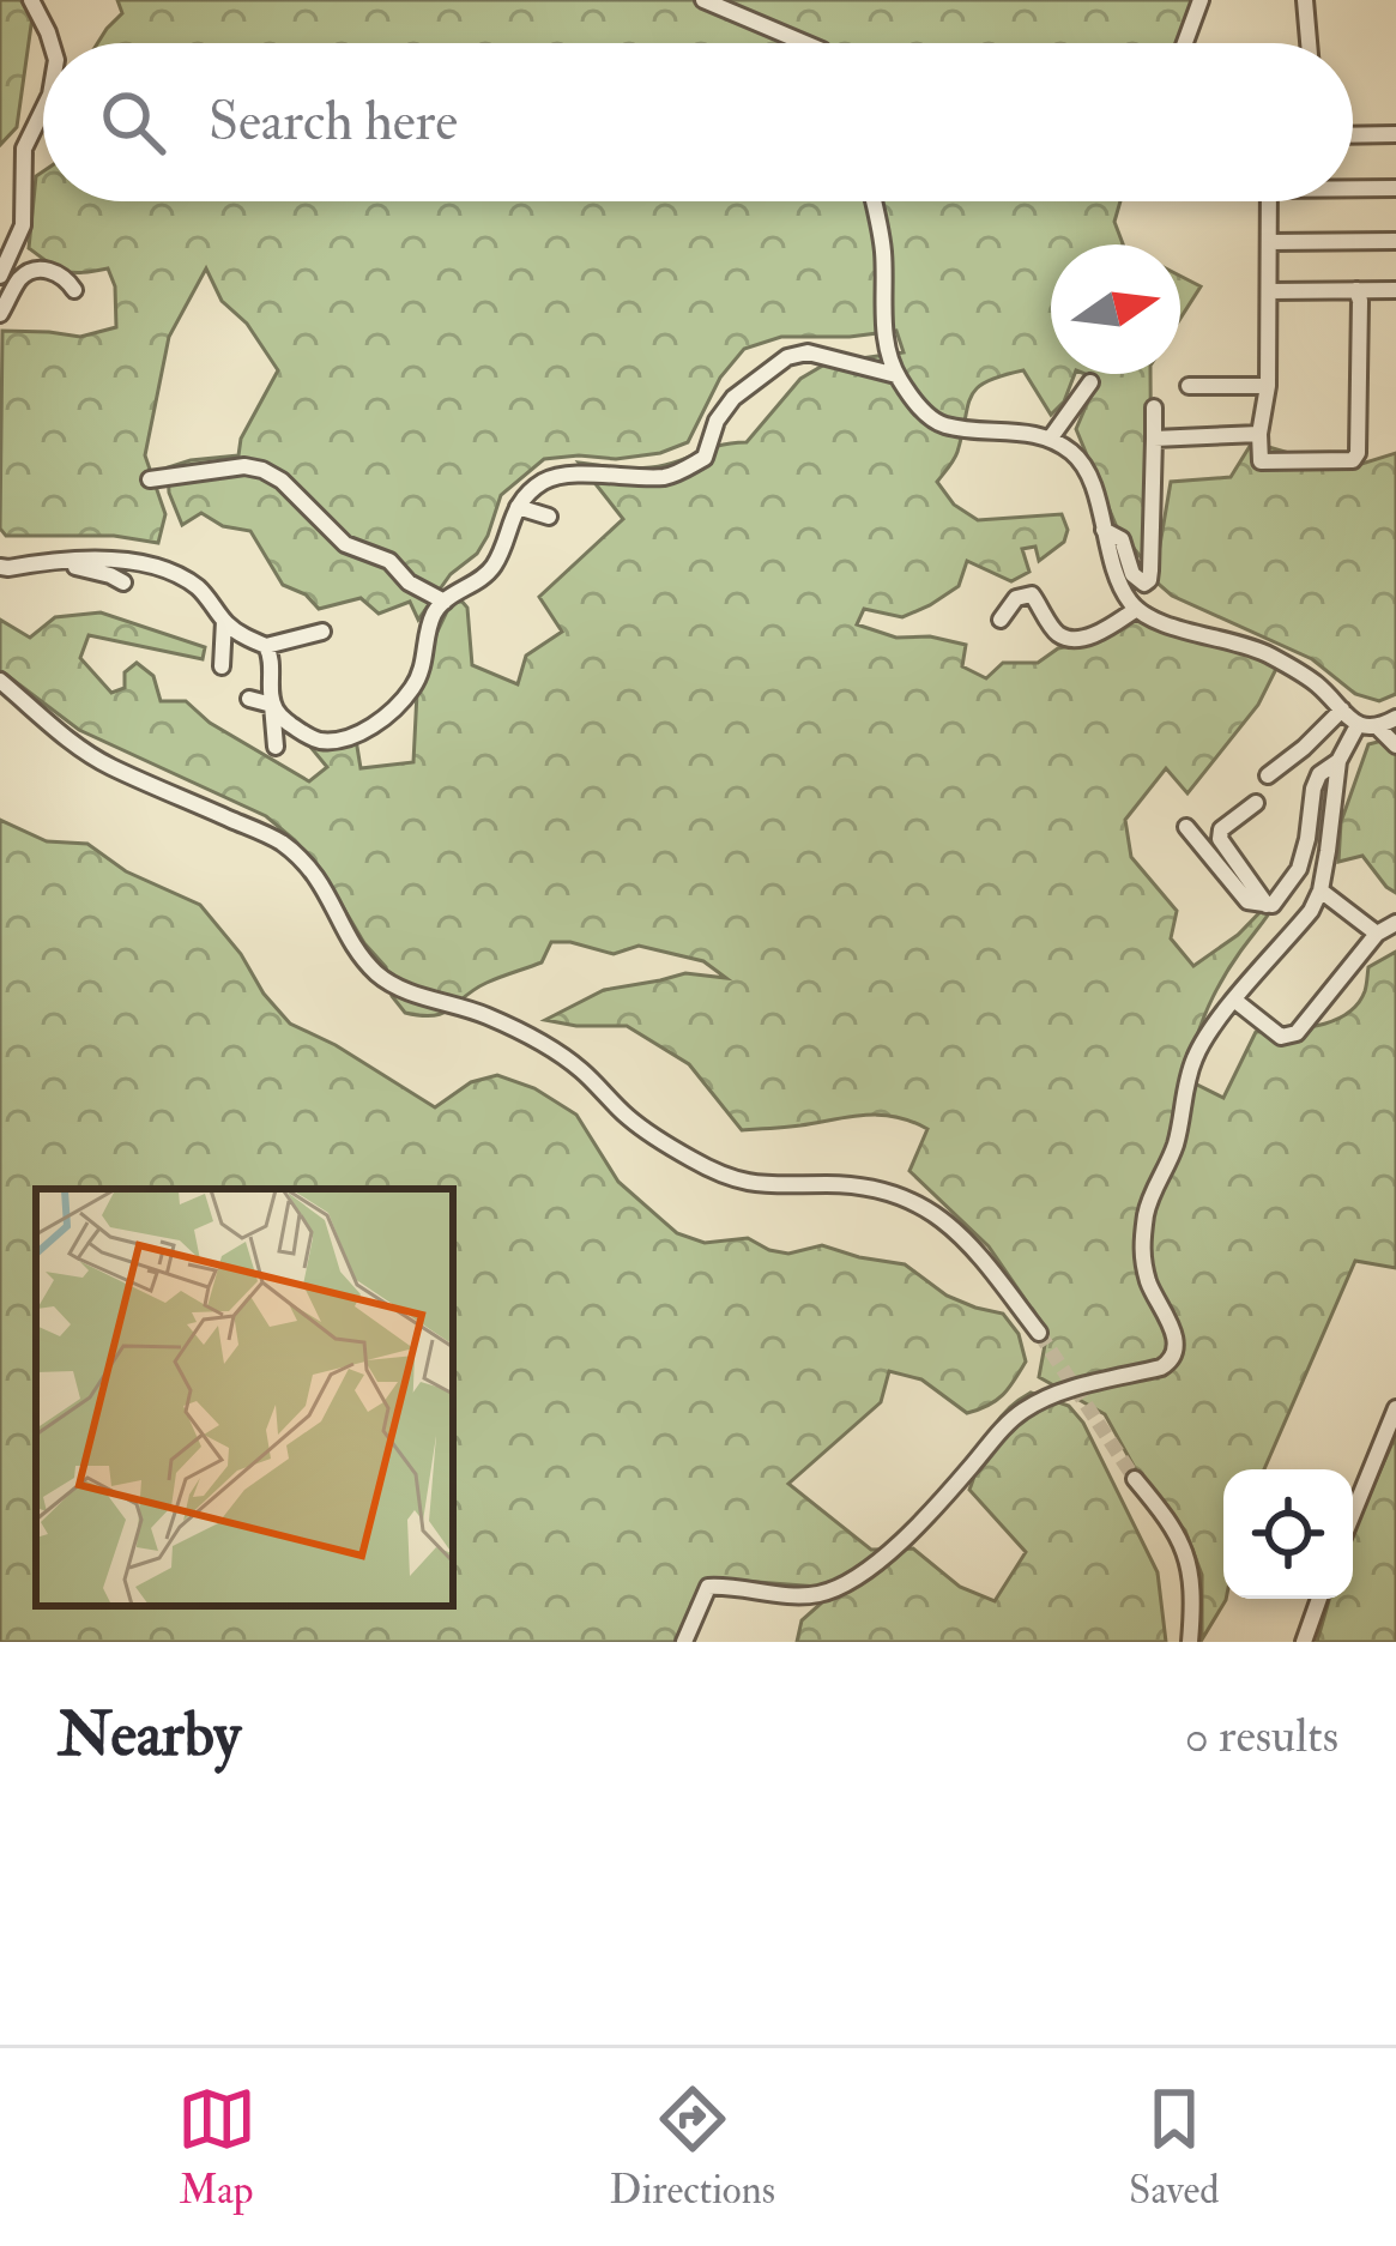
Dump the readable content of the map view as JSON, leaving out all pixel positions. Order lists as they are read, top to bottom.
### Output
{
  "north": "right",
  "page": {
    "search": "Search here",
    "heading": ["Nearby", "0 results"],
    "nav": ["Map", "Directions", "Saved"]
  }
}
